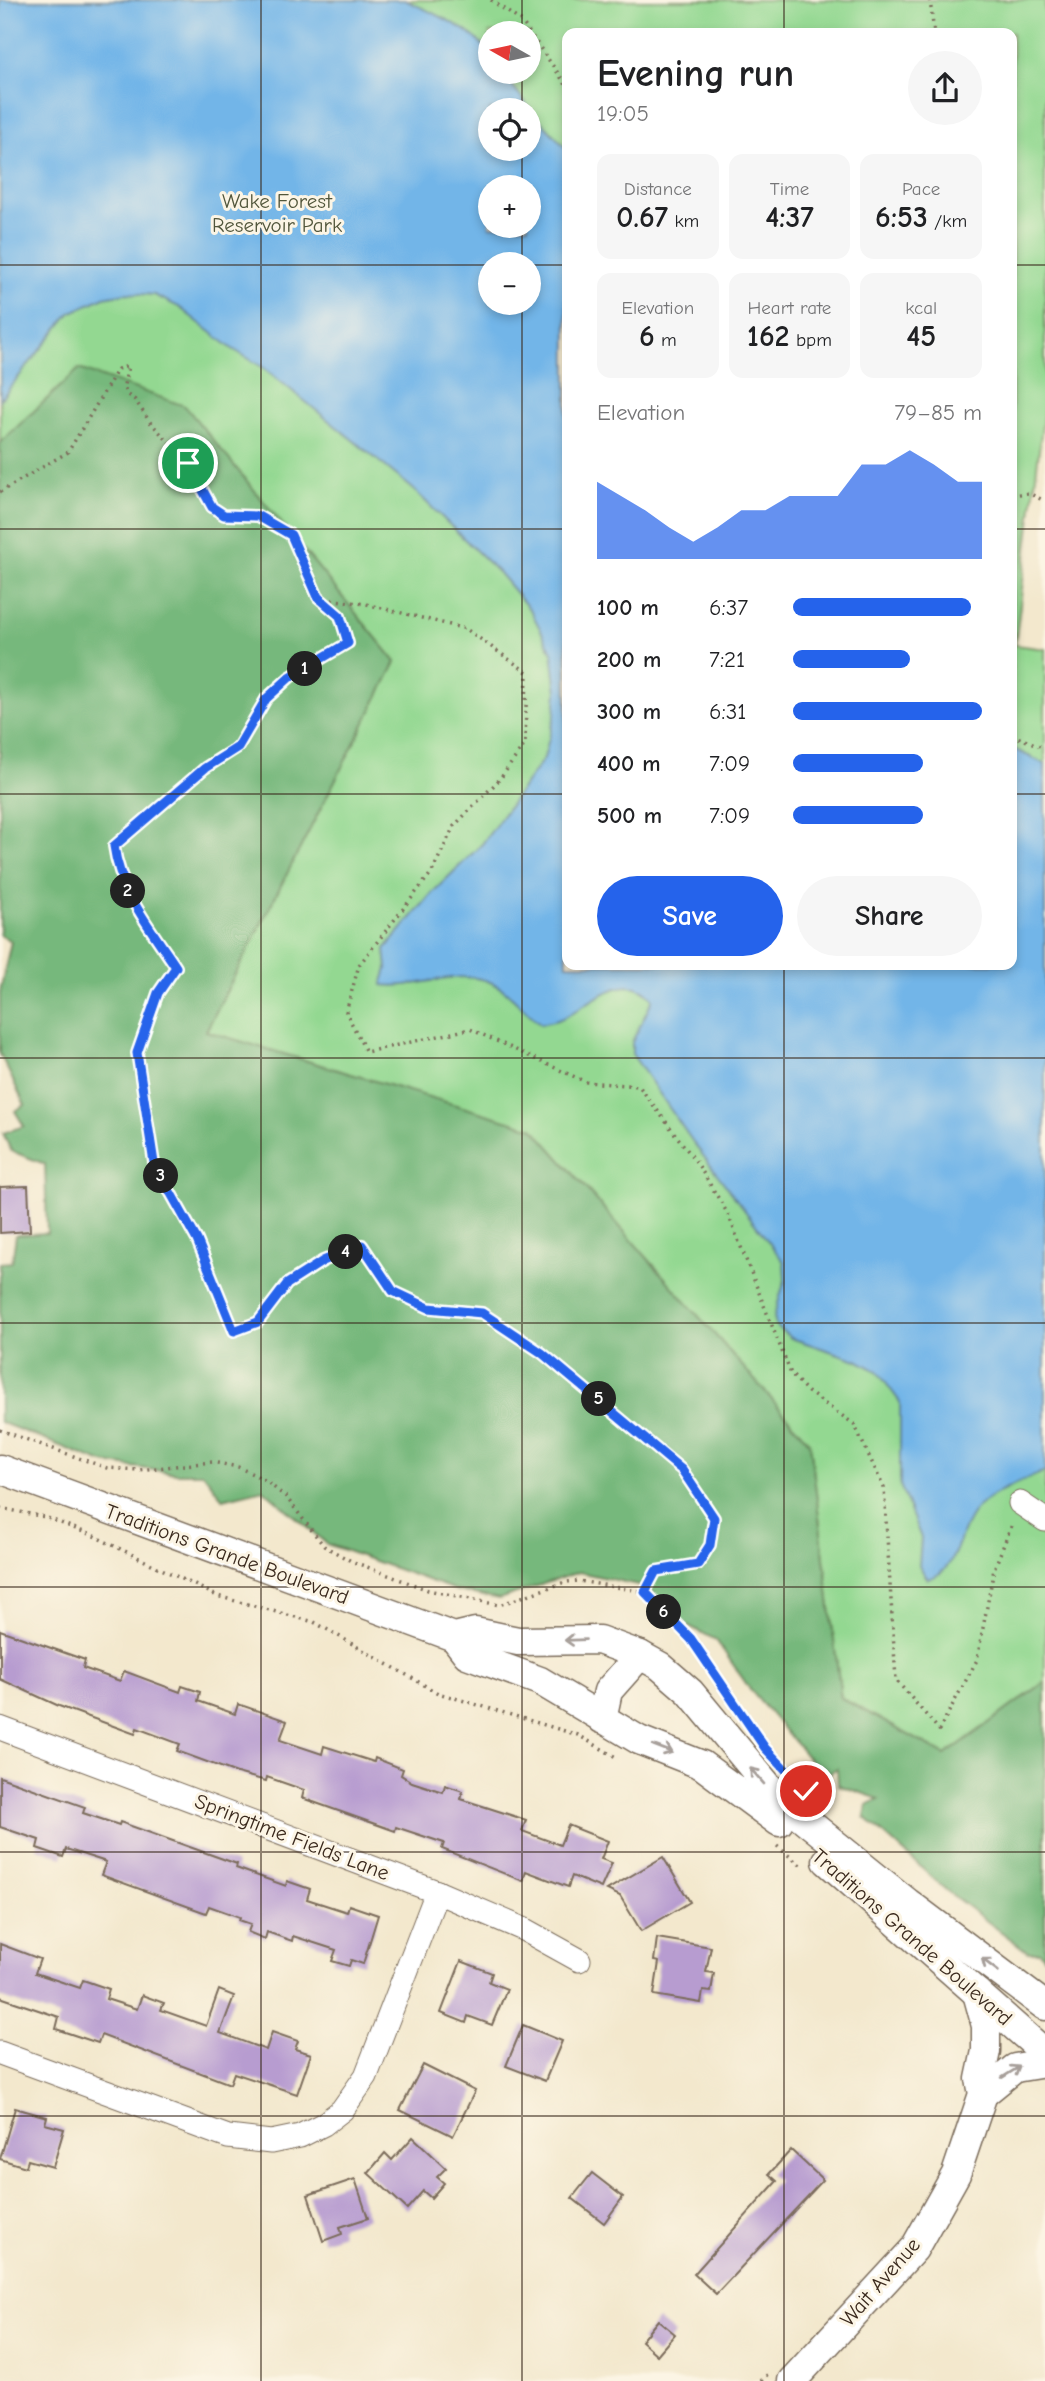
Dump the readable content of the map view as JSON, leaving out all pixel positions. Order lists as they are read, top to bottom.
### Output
{
  "streets": {
    "main road": ["Traditions Grande Boulevard", "Wait Avenue"],
    "street": ["Springtime Fields Lane"]
  },
  "crossings": [
    ["Traditions Grande Boulevard", "Wait Avenue"]
  ],
  "parks": ["Wake Forest Reservoir Park"],
  "north": "left",
  "page": {
    "map_buttons": ["+", "−"],
    "heading": ["Evening run", "19:05"],
    "stats": [
      ["Distance", "0.67 km"],
      ["Time", "4:37"],
      ["Pace", "6:53 /km"],
      ["Elevation", "6 m"],
      ["Heart rate", "162 bpm"],
      ["kcal", "45"]
    ],
    "chart": ["Elevation", "79–85 m"],
    "list": [
      {
        "name": "100 m",
        "note": "6:37"
      },
      {
        "name": "200 m",
        "note": "7:21"
      },
      {
        "name": "300 m",
        "note": "6:31"
      },
      {
        "name": "400 m",
        "note": "7:09"
      },
      {
        "name": "500 m",
        "note": "7:09"
      }
    ],
    "pins": [
      "1",
      "2",
      "3",
      "4",
      "5",
      "6"
    ],
    "buttons": ["Save", "Share"]
  }
}
